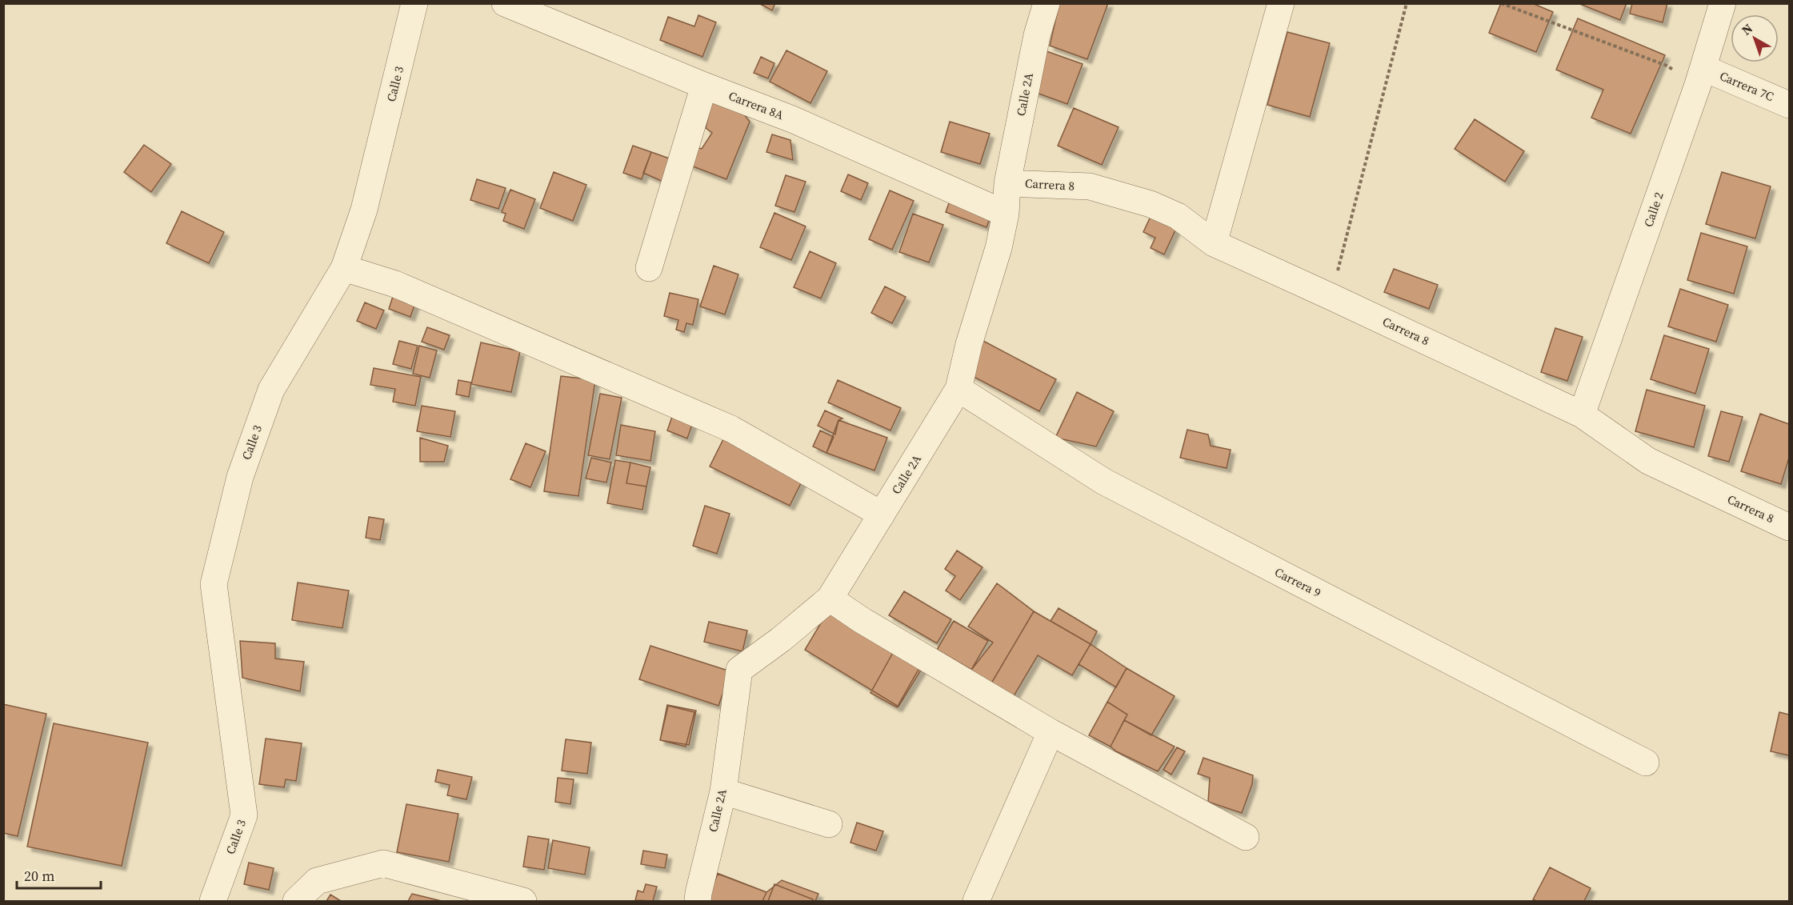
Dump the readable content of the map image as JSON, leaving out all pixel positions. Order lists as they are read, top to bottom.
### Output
{
  "streets": {
    "street": [
      "Calle 3",
      "Carrera 7C",
      "Calle 2A",
      "Carrera 8A",
      "Carrera 8",
      "Calle 2",
      "Carrera 9"
    ]
  },
  "crossings": [
    ["Carrera 7C", "Calle 2"],
    ["Calle 2A", "Carrera 8A"],
    ["Calle 2A", "Carrera 8"],
    ["Calle 2A", "Carrera 9"],
    ["Carrera 8", "Calle 2"]
  ],
  "scale_bar": "20 m",
  "north": "top left"
}
